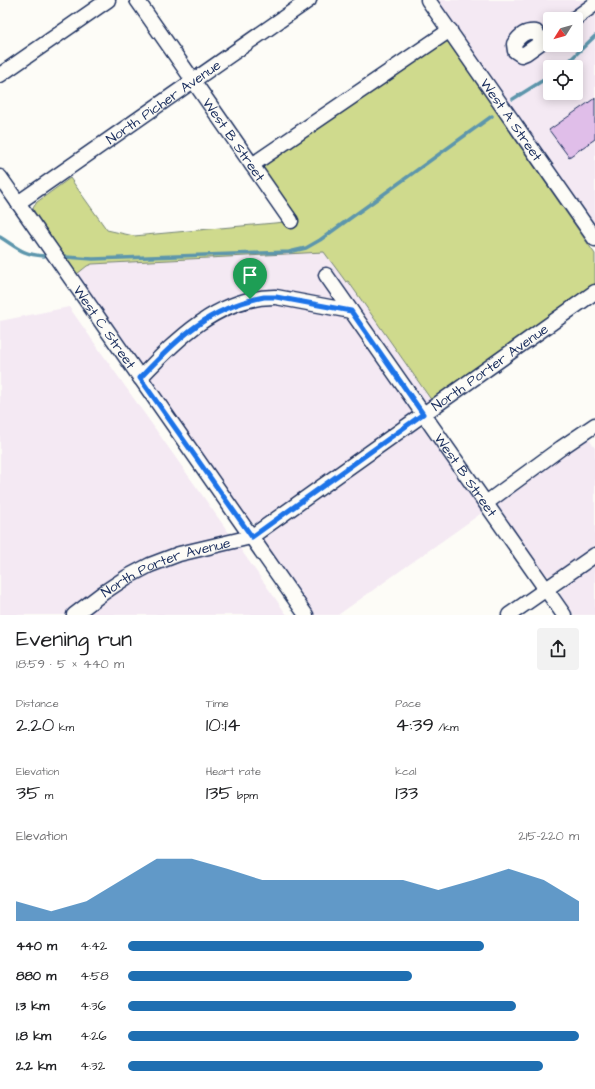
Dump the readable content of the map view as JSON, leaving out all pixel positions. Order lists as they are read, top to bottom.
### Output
{
  "streets": {
    "street": [
      "North Picher Avenue",
      "West A Street",
      "West B Street",
      "West C Street",
      "North Porter Avenue"
    ]
  },
  "crossings": [
    ["North Picher Avenue", "West B Street"],
    ["North Picher Avenue", "West C Street"],
    ["West B Street", "North Porter Avenue"],
    ["West C Street", "North Porter Avenue"]
  ],
  "north": "bottom left",
  "page": {
    "heading": ["Evening run", "18:59 · 5 × 440 m"],
    "stats": [
      ["Distance", "2.20 km"],
      ["Time", "10:14"],
      ["Pace", "4:39 /km"],
      ["Elevation", "35 m"],
      ["Heart rate", "135 bpm"],
      ["kcal", "133"]
    ],
    "chart": ["Elevation", "215–220 m"],
    "list": [
      {
        "name": "440 m",
        "note": "4:42"
      },
      {
        "name": "880 m",
        "note": "4:58"
      },
      {
        "name": "1.3 km",
        "note": "4:36"
      },
      {
        "name": "1.8 km",
        "note": "4:26"
      },
      {
        "name": "2.2 km",
        "note": "4:32"
      }
    ]
  }
}
